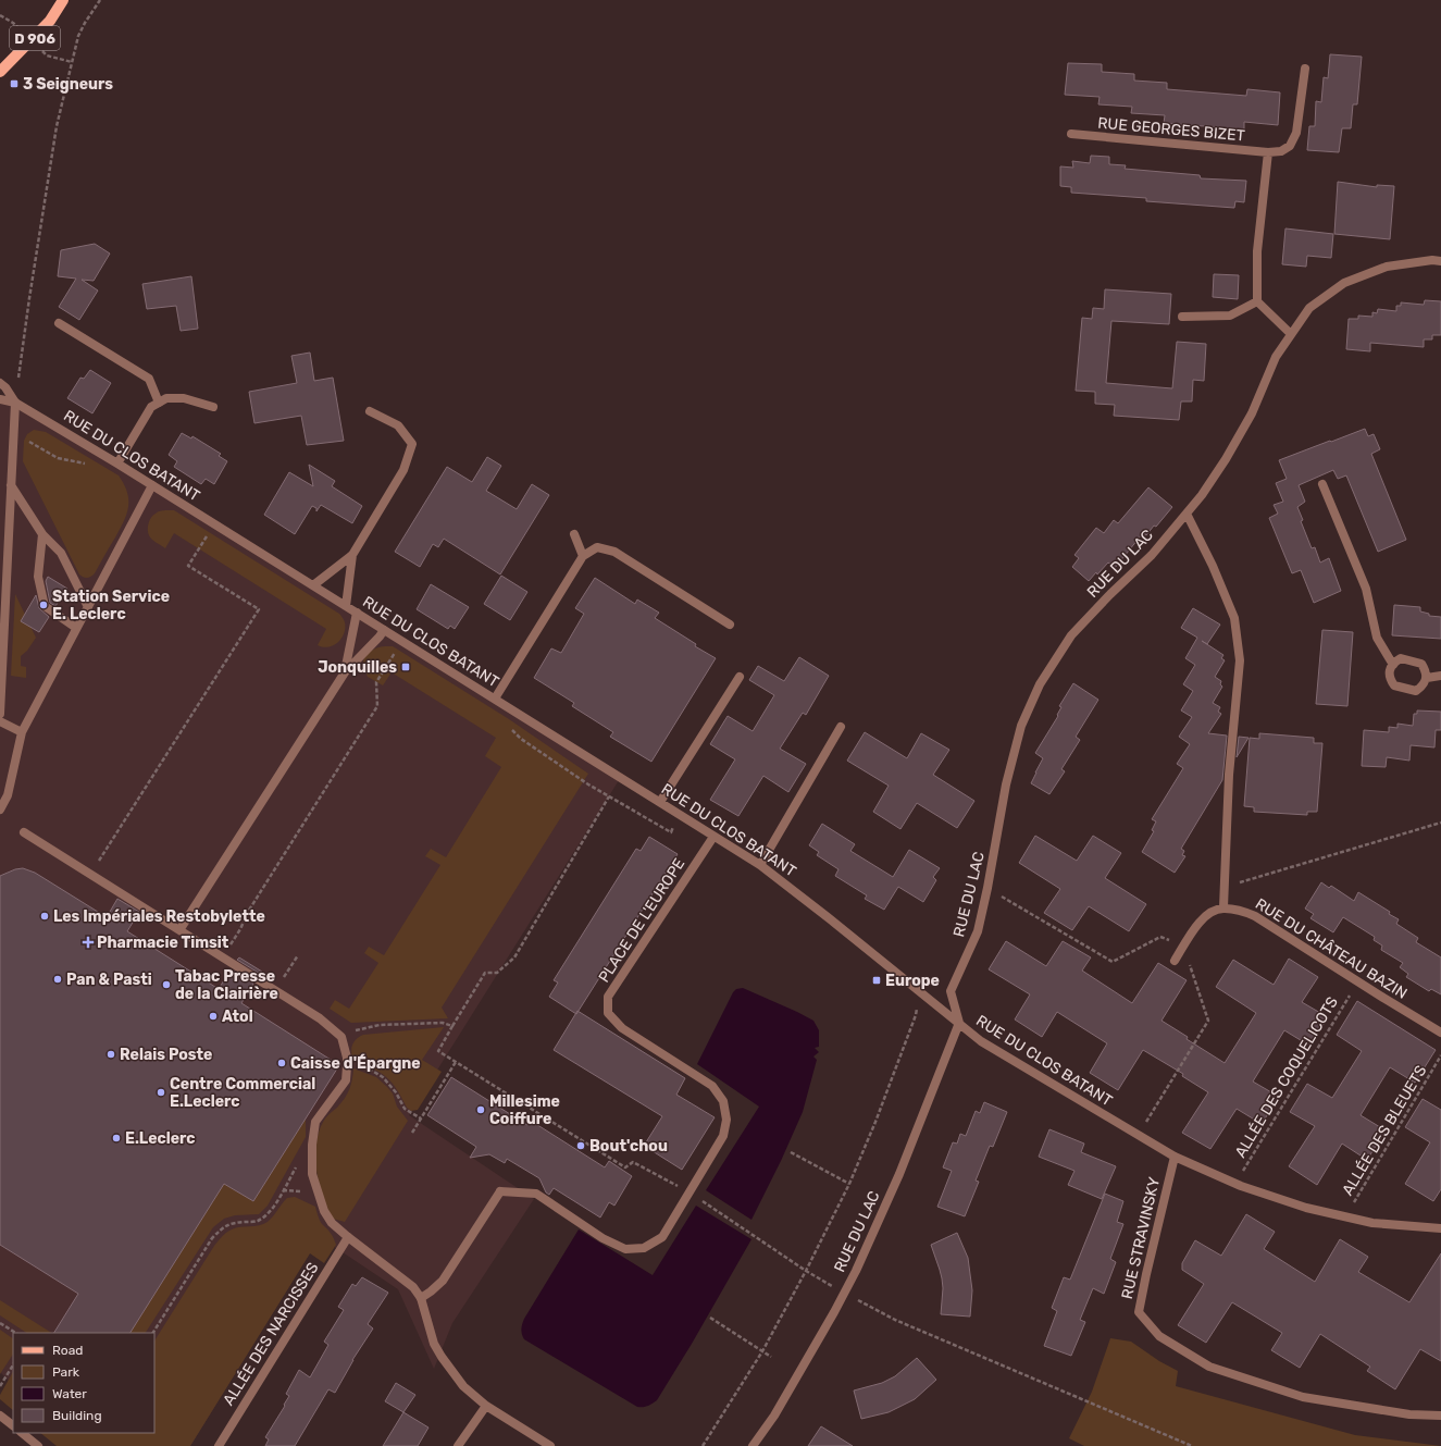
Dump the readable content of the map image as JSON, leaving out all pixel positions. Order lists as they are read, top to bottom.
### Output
{
  "streets": {
    "main road": ["D 906"],
    "street": [
      "RUE GEORGES BIZET",
      "RUE DU CLOS BATANT",
      "RUE DU LAC",
      "PLACE DE L'EUROPE",
      "RUE DU CHÂTEAU BAZIN",
      "RUE STRAVINSKY",
      "ALLÉE DES NARCISSES"
    ],
    "path": ["ALLÉE DES COQUELICOTS", "ALLÉE DES BLEUETS"]
  },
  "crossings": [
    ["RUE DU CLOS BATANT", "RUE DU LAC"],
    ["RUE DU CLOS BATANT", "PLACE DE L'EUROPE"],
    ["RUE DU CLOS BATANT", "ALLÉE DES COQUELICOTS"],
    ["RUE DU CLOS BATANT", "ALLÉE DES BLEUETS"],
    ["RUE DU CLOS BATANT", "RUE STRAVINSKY"],
    ["RUE DU CHÂTEAU BAZIN", "ALLÉE DES COQUELICOTS"]
  ],
  "places": {
    "transit": ["3 Seigneurs", "Jonquilles", "Europe"],
    "other": [
      "Station Service E. Leclerc",
      "Les Impériales Restobylette",
      "Pan & Pasti",
      "Tabac Presse de la Clairière",
      "Atol",
      "Relais Poste",
      "Caisse d'Épargne",
      "Centre Commercial E.Leclerc",
      "Millesime Coiffure",
      "E.Leclerc",
      "Bout'chou"
    ],
    "health": ["Pharmacie Timsit"]
  },
  "legend": [
    "Road",
    "Park",
    "Water",
    "Building"
  ]
}
